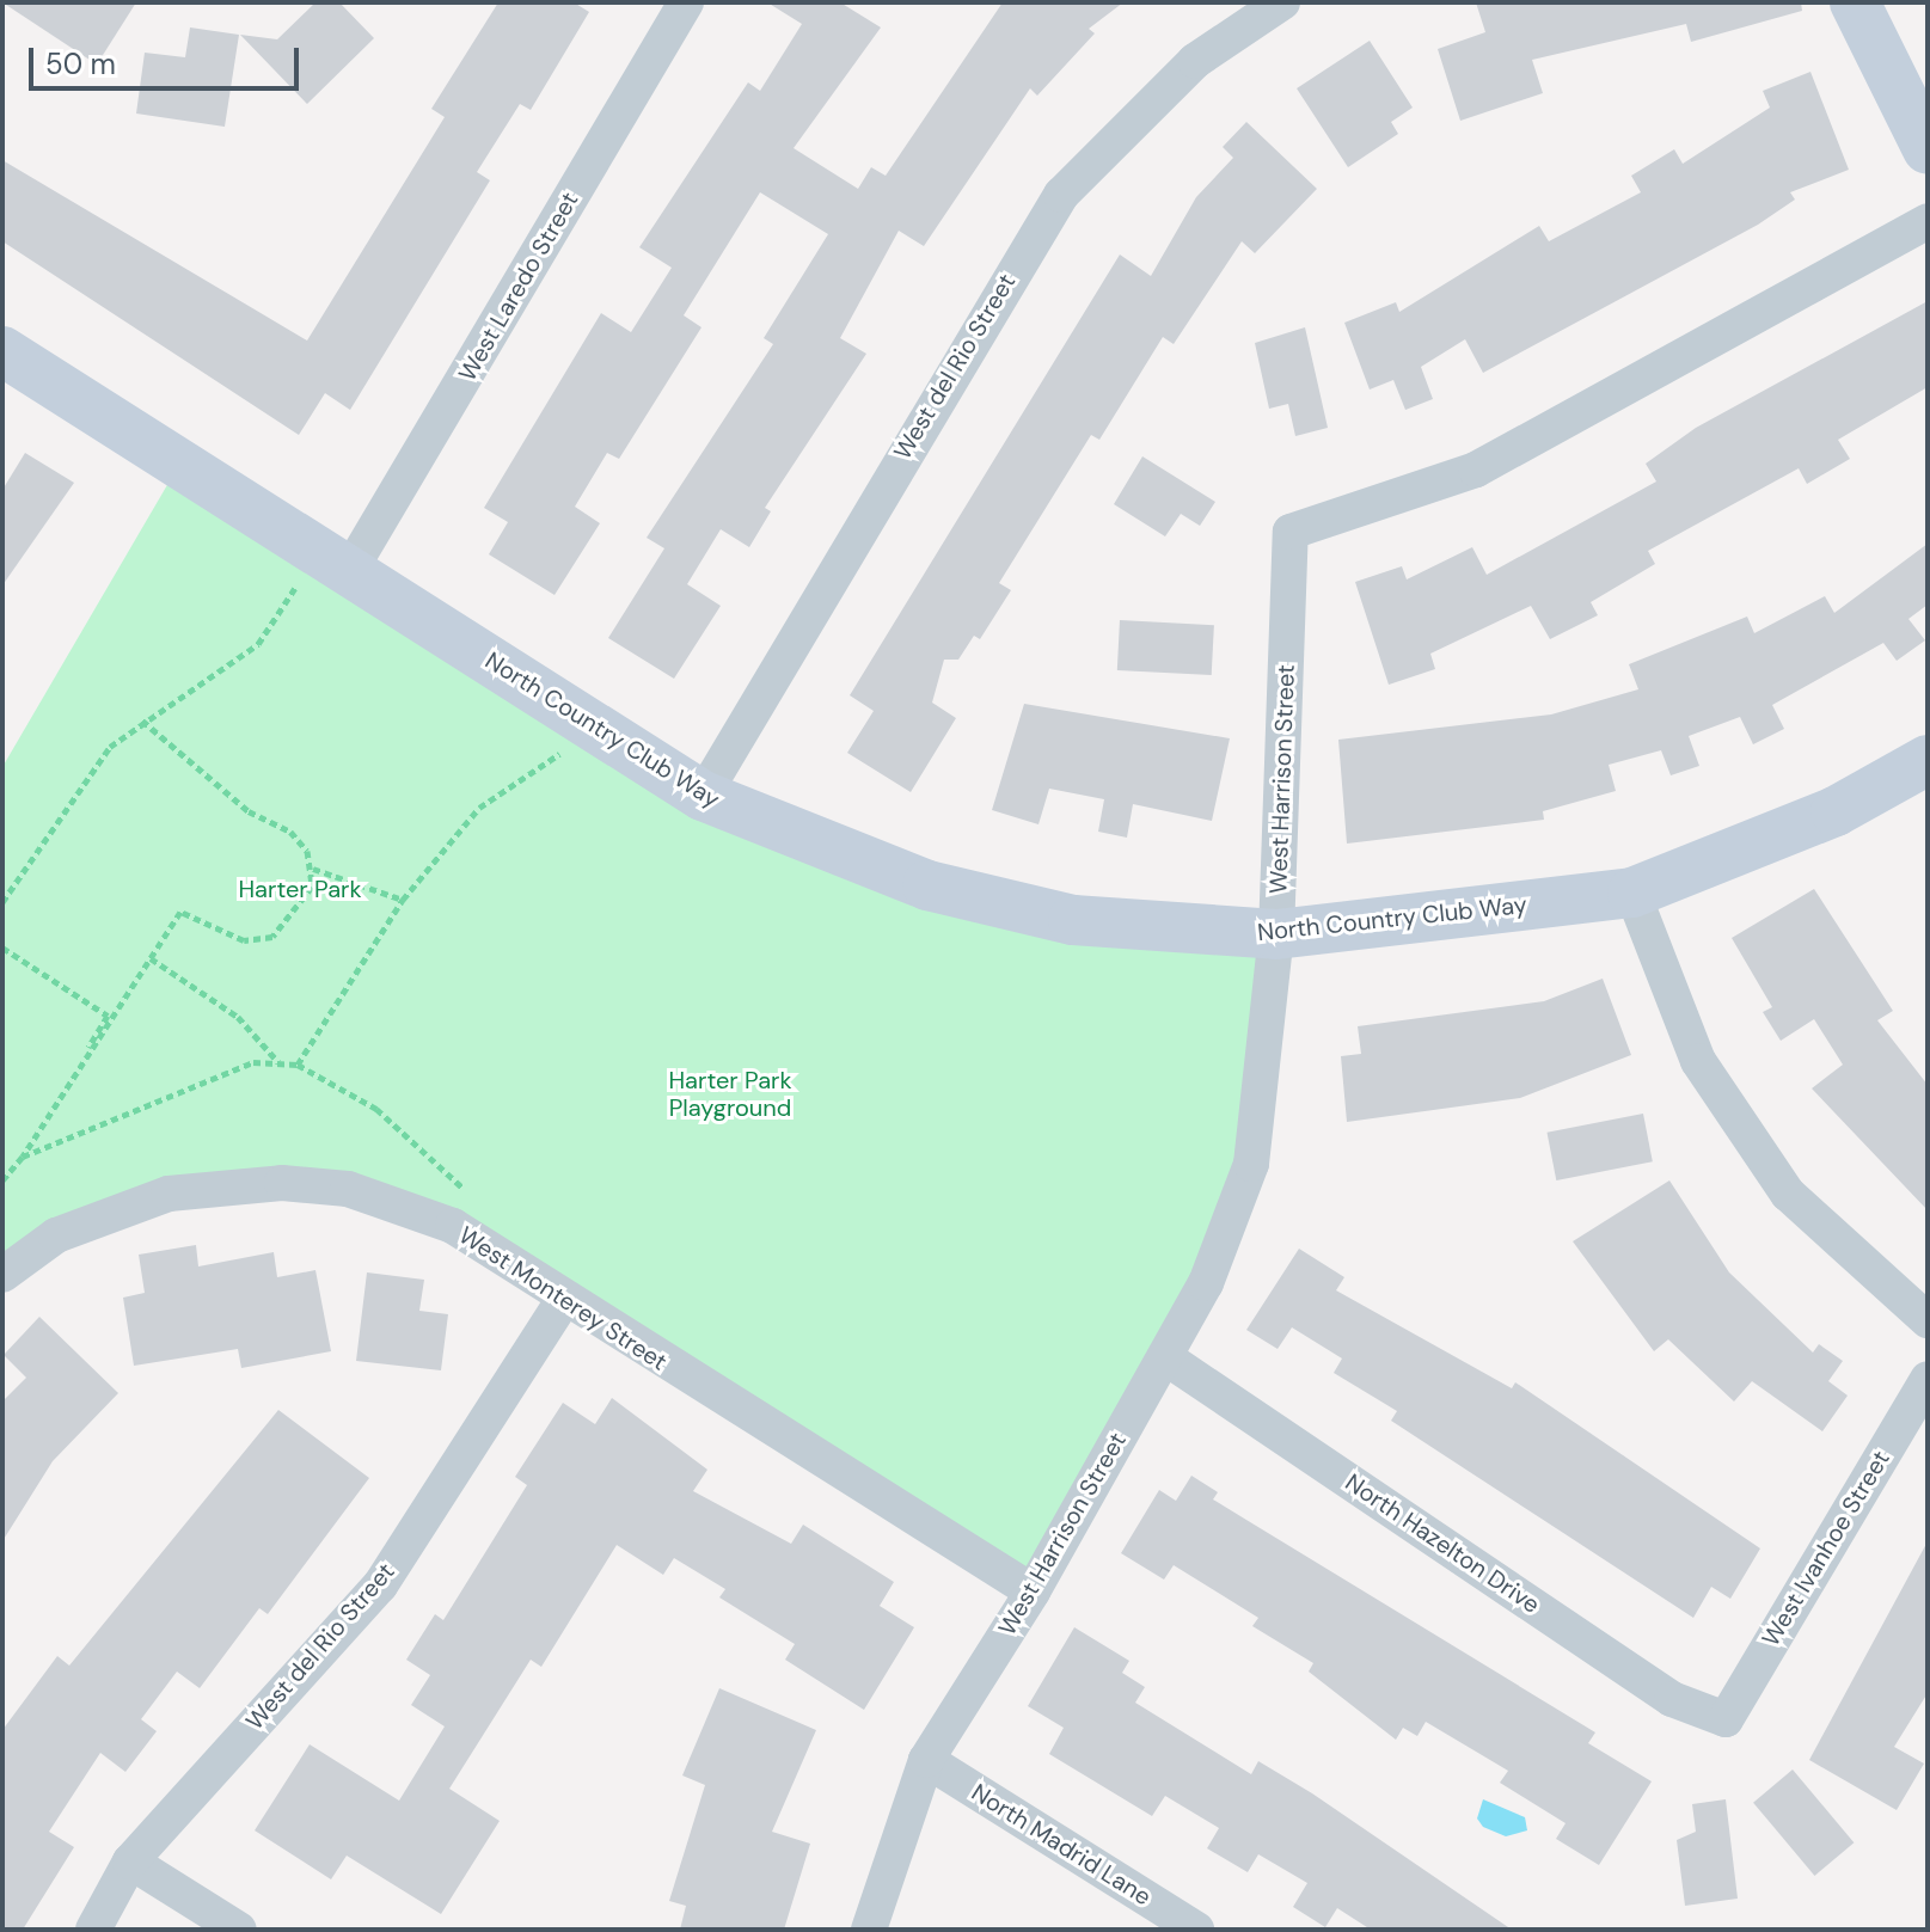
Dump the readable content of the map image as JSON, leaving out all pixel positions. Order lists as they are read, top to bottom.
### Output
{
  "streets": {
    "street": [
      "West Laredo Street",
      "West del Rio Street",
      "North Country Club Way",
      "West Harrison Street",
      "West Monterey Street",
      "North Hazelton Drive",
      "West Ivanhoe Street",
      "North Madrid Lane"
    ]
  },
  "crossings": [
    ["West Laredo Street", "North Country Club Way"],
    ["West del Rio Street", "North Country Club Way"],
    ["West del Rio Street", "West Monterey Street"],
    ["North Country Club Way", "West Harrison Street"],
    ["West Harrison Street", "West Monterey Street"],
    ["West Harrison Street", "North Hazelton Drive"],
    ["West Harrison Street", "North Madrid Lane"],
    ["North Hazelton Drive", "West Ivanhoe Street"]
  ],
  "parks": ["Harter Park", "Harter Park Playground"],
  "scale_bar": "50 m"
}
